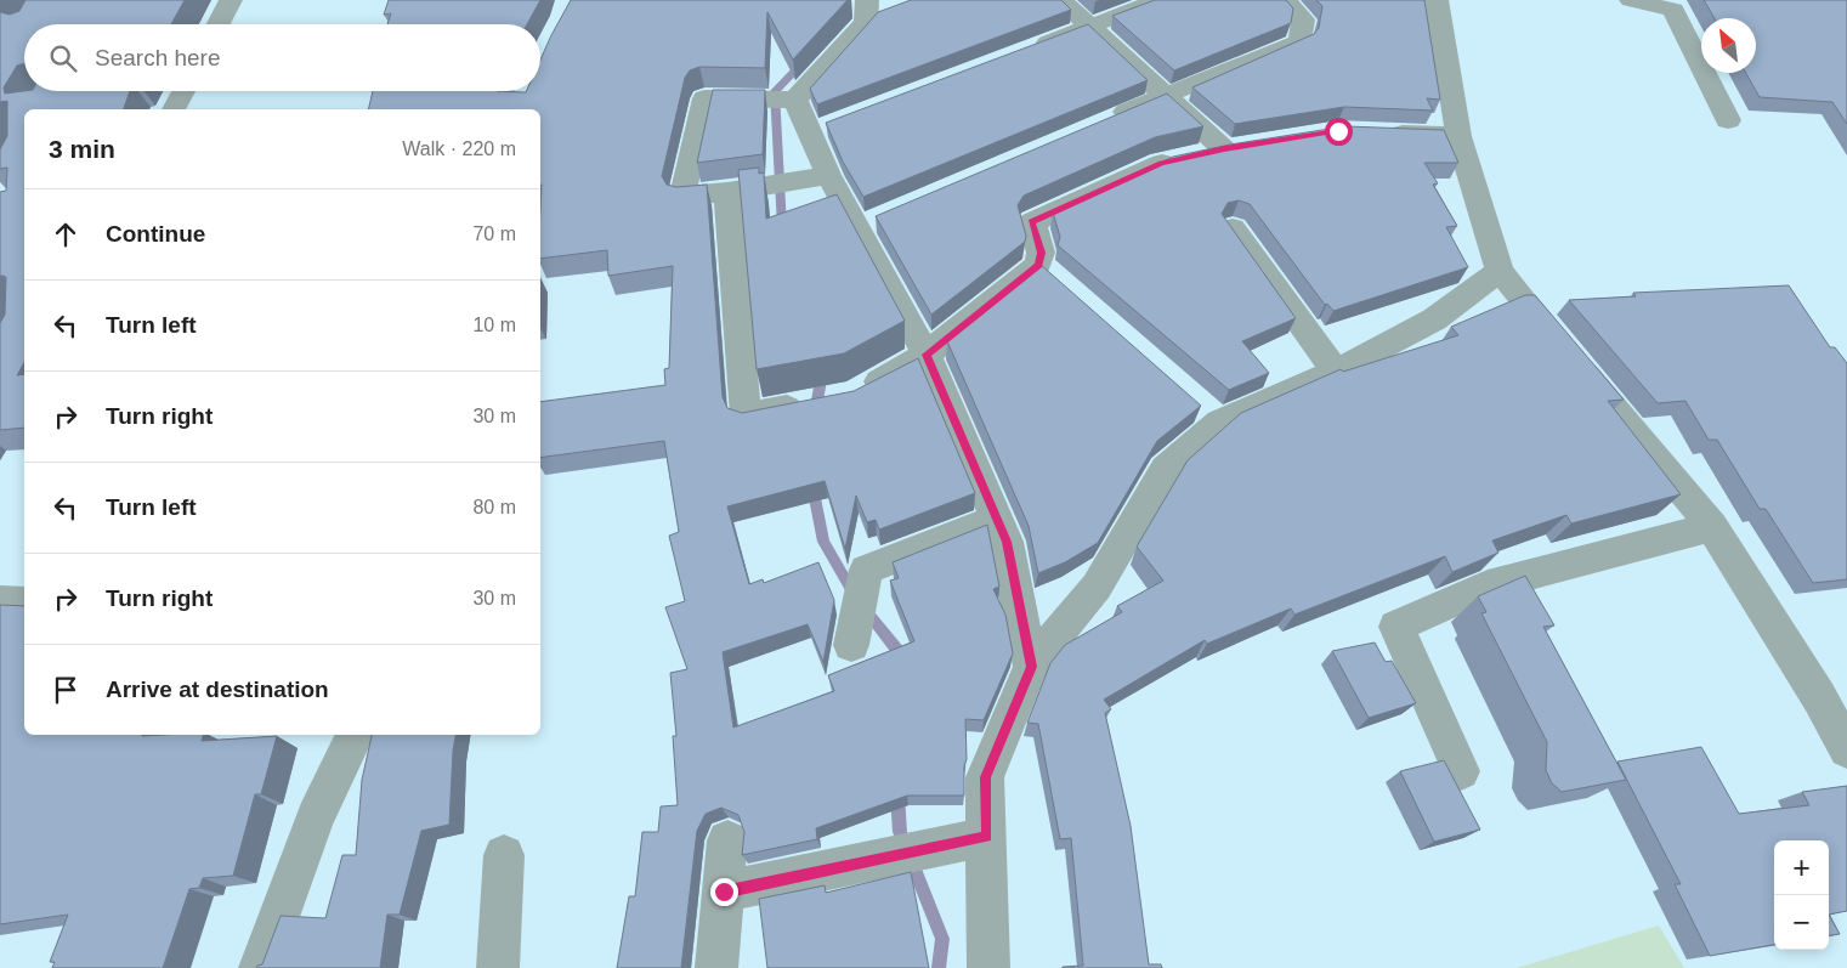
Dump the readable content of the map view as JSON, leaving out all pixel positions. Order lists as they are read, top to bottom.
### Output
{
  "north": "top left",
  "page": {
    "search": "Search here",
    "heading": ["3 min", "Walk · 220 m"],
    "list": [
      ["Continue", "70 m"],
      ["Turn left", "10 m"],
      ["Turn right", "30 m"],
      ["Turn left", "80 m"],
      ["Turn right", "30 m"],
      "Arrive at destination"
    ],
    "map_buttons": ["+", "−"]
  }
}
